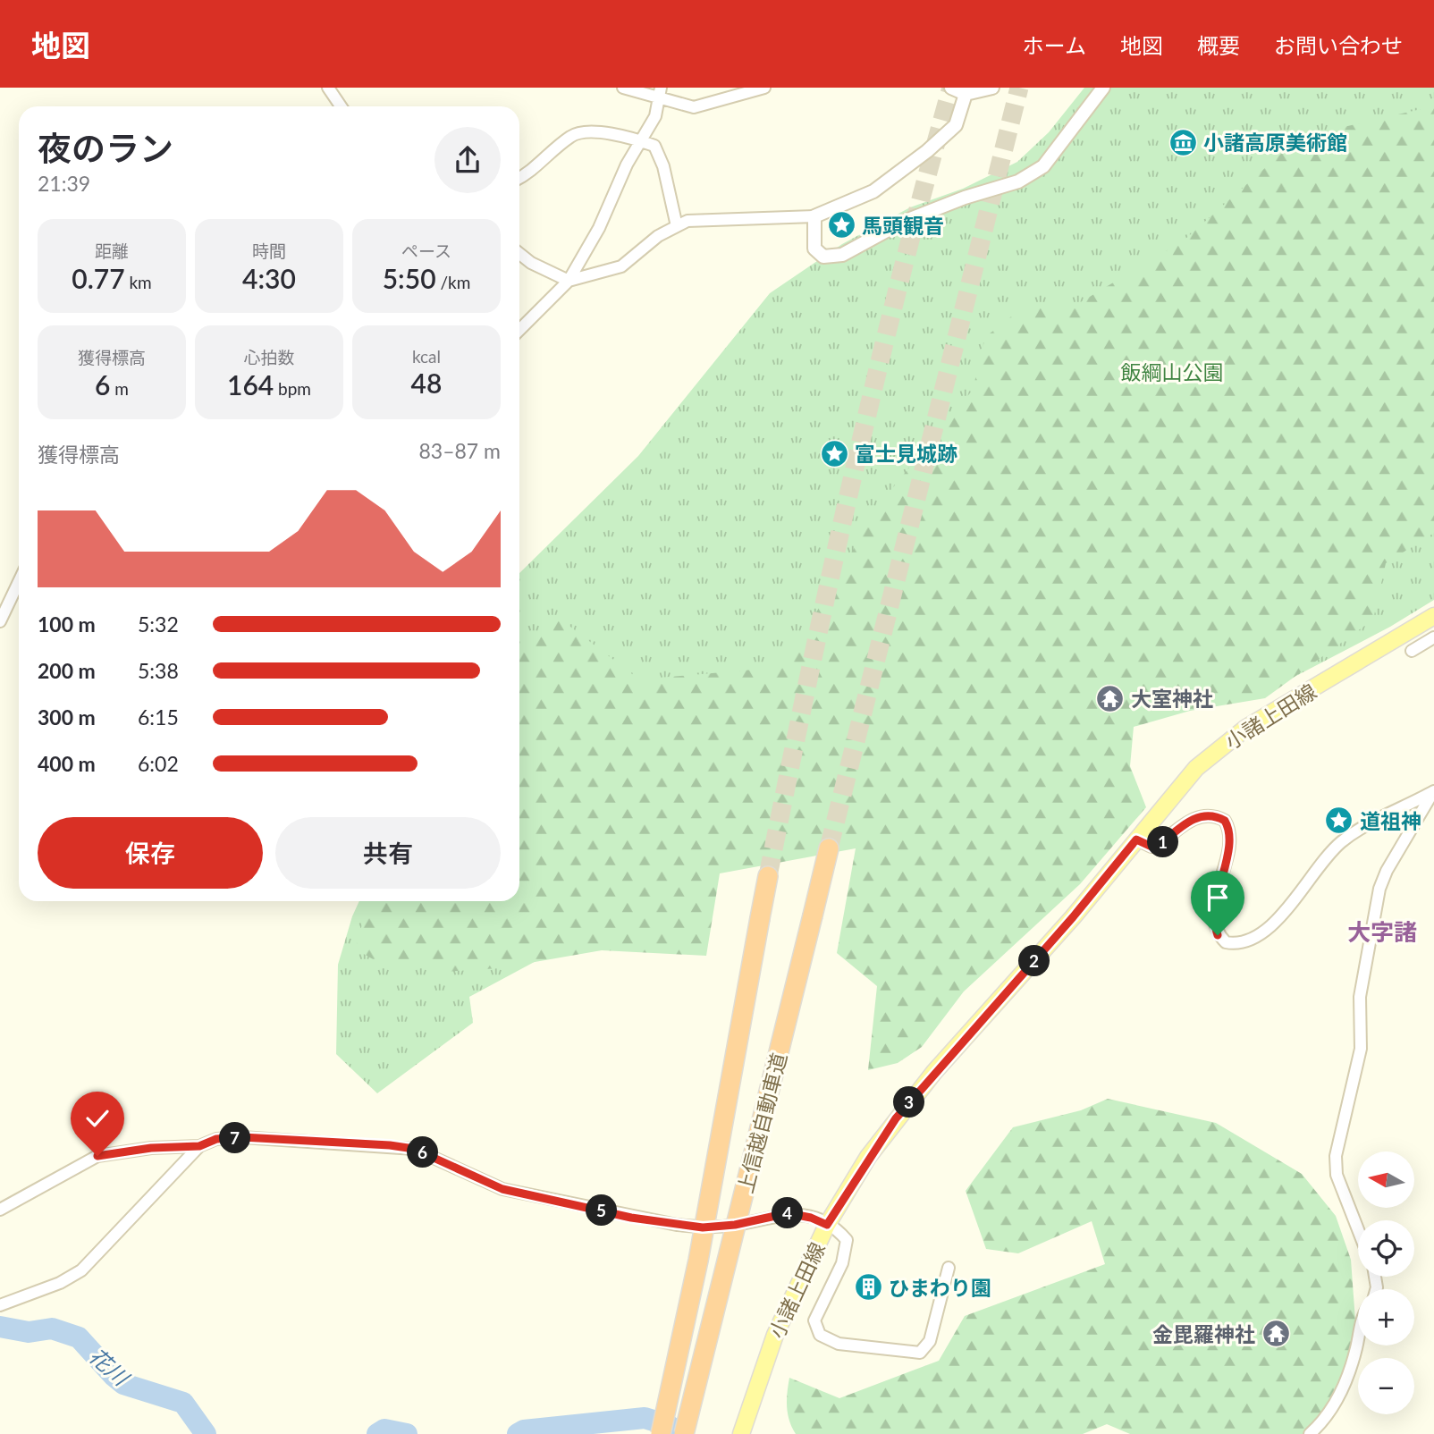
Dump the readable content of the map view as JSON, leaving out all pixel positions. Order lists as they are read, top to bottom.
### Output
{
  "streets": {
    "highway": ["上信越自動車道"],
    "main road": ["小諸上田線"]
  },
  "districts": ["大字諸"],
  "water": ["花川"],
  "parks": ["飯綱山公園"],
  "places": {
    "museum": ["小諸高原美術館"],
    "place": ["馬頭観音", "富士見城跡", "道祖神"],
    "temple": ["大室神社", "金毘羅神社"],
    "building": ["ひまわり園"]
  },
  "north": "left",
  "page": {
    "header": "地図",
    "nav": [
      "ホーム",
      "地図",
      "概要",
      "お問い合わせ"
    ],
    "heading": ["夜のラン", "21:39"],
    "stats": [
      ["距離", "0.77 km"],
      ["時間", "4:30"],
      ["ペース", "5:50 /km"],
      ["獲得標高", "6 m"],
      ["心拍数", "164 bpm"],
      ["kcal", "48"]
    ],
    "chart": ["獲得標高", "83–87 m"],
    "list": [
      {
        "name": "100 m",
        "note": "5:32"
      },
      {
        "name": "200 m",
        "note": "5:38"
      },
      {
        "name": "300 m",
        "note": "6:15"
      },
      {
        "name": "400 m",
        "note": "6:02"
      }
    ],
    "buttons": ["保存", "共有"],
    "pins": [
      "1",
      "2",
      "3",
      "7",
      "6",
      "5",
      "4"
    ],
    "map_buttons": ["+", "−"]
  }
}
